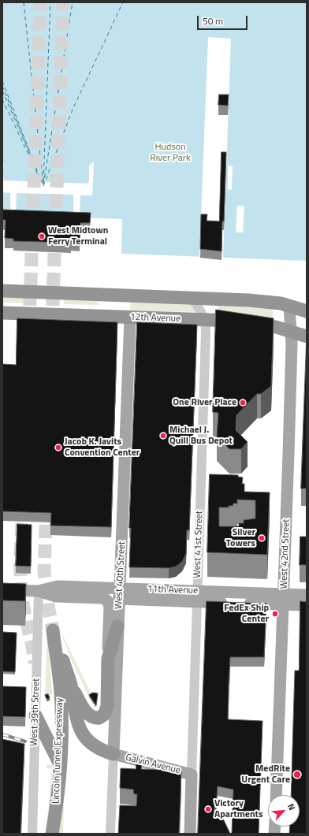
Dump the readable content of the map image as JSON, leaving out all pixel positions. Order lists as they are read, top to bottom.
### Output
{
  "streets": {
    "highway": ["12th Avenue", "Lincoln Tunnel Expressway"],
    "main road": [
      "West 41st Street",
      "West 42nd Street",
      "West 40th Street",
      "11th Avenue",
      "Galvin Avenue"
    ],
    "street": ["West 39th Street"]
  },
  "crossings": [
    ["12th Avenue", "West 41st Street"],
    ["12th Avenue", "West 42nd Street"],
    ["12th Avenue", "West 40th Street"],
    ["West 41st Street", "11th Avenue"],
    ["West 41st Street", "Galvin Avenue"],
    ["West 42nd Street", "11th Avenue"],
    ["West 40th Street", "11th Avenue"],
    ["West 40th Street", "Galvin Avenue"],
    ["11th Avenue", "West 39th Street"]
  ],
  "parks": ["Hudson River Park"],
  "places": [
    "West Midtown Ferry Terminal",
    "One River Place",
    "Michael J. Quill Bus Depot",
    "Jacob K. Javits Convention Center",
    "Silver Towers",
    "FedEx Ship Center",
    "MedRite Urgent Care",
    "Victory Apartments"
  ],
  "scale_bar": "50 m",
  "north": "top right"
}
